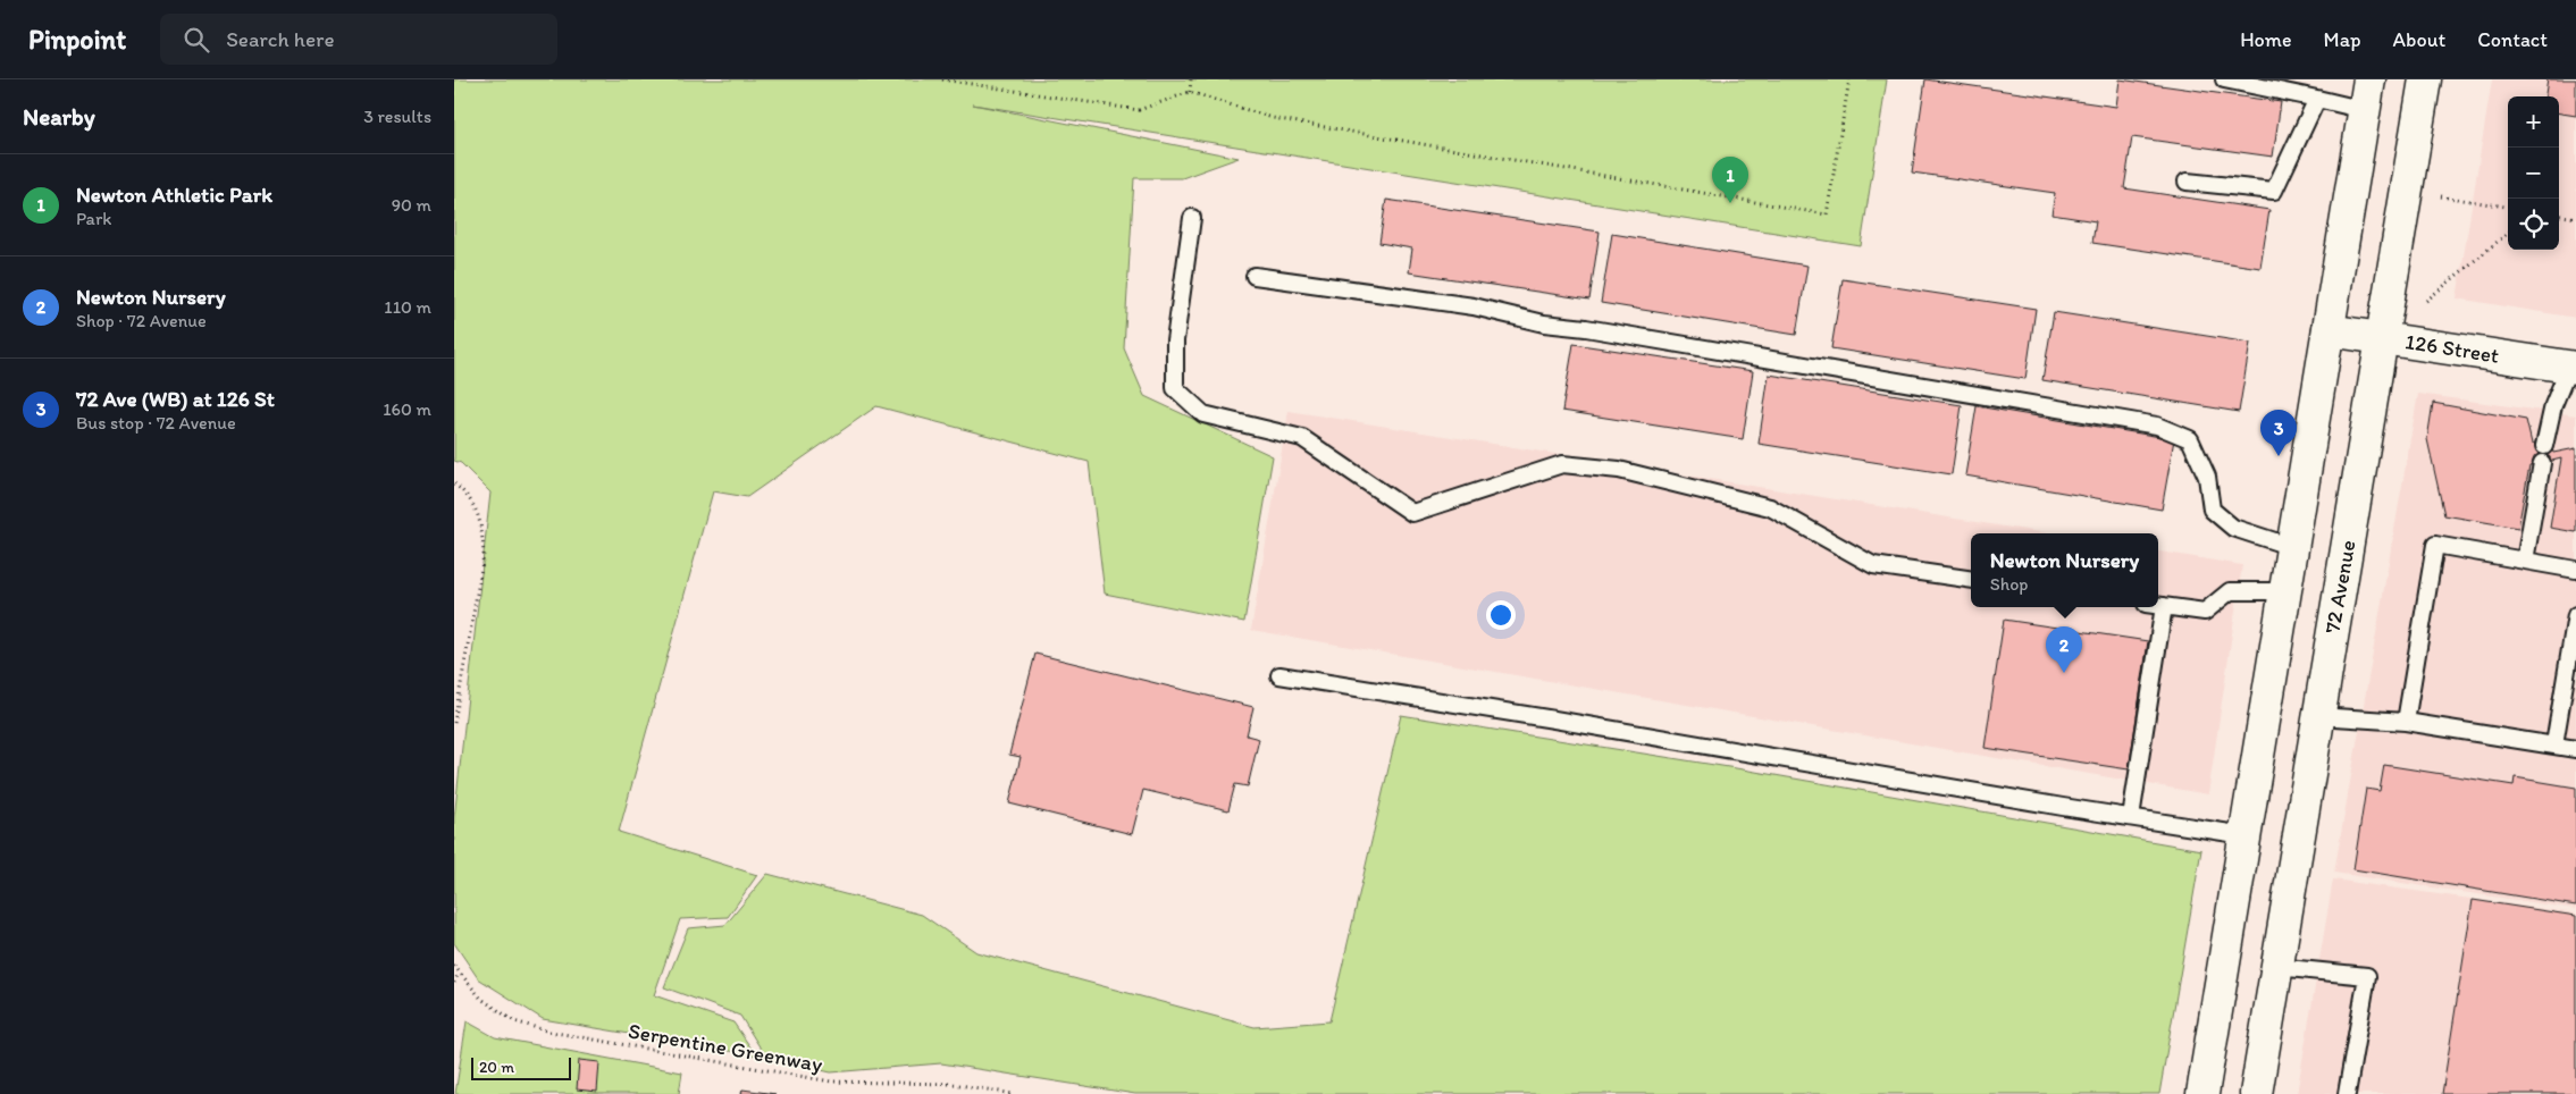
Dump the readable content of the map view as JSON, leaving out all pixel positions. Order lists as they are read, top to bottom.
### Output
{
  "streets": {
    "main road": ["126 Street", "72 Avenue"],
    "path": ["Serpentine Greenway"]
  },
  "crossings": [
    ["126 Street", "72 Avenue"]
  ],
  "scale_bar": "20 m",
  "page": {
    "header": "Pinpoint",
    "search": "Search here",
    "nav": [
      "Home",
      "Map",
      "About",
      "Contact"
    ],
    "heading": ["Nearby", "3 results"],
    "map_buttons": ["+", "−"],
    "list": [
      {
        "mark": "1",
        "name": "Newton Athletic Park",
        "note": "Park",
        "value": "90 m"
      },
      {
        "mark": "2",
        "name": "Newton Nursery",
        "note": "Shop · 72 Avenue",
        "value": "110 m"
      },
      {
        "mark": "3",
        "name": "72 Ave (WB) at 126 St",
        "note": "Bus stop · 72 Avenue",
        "value": "160 m"
      }
    ],
    "pins": ["1", "3", "2"],
    "popup": ["Newton Nursery", "Shop"],
    "scale": "20 m"
  }
}
